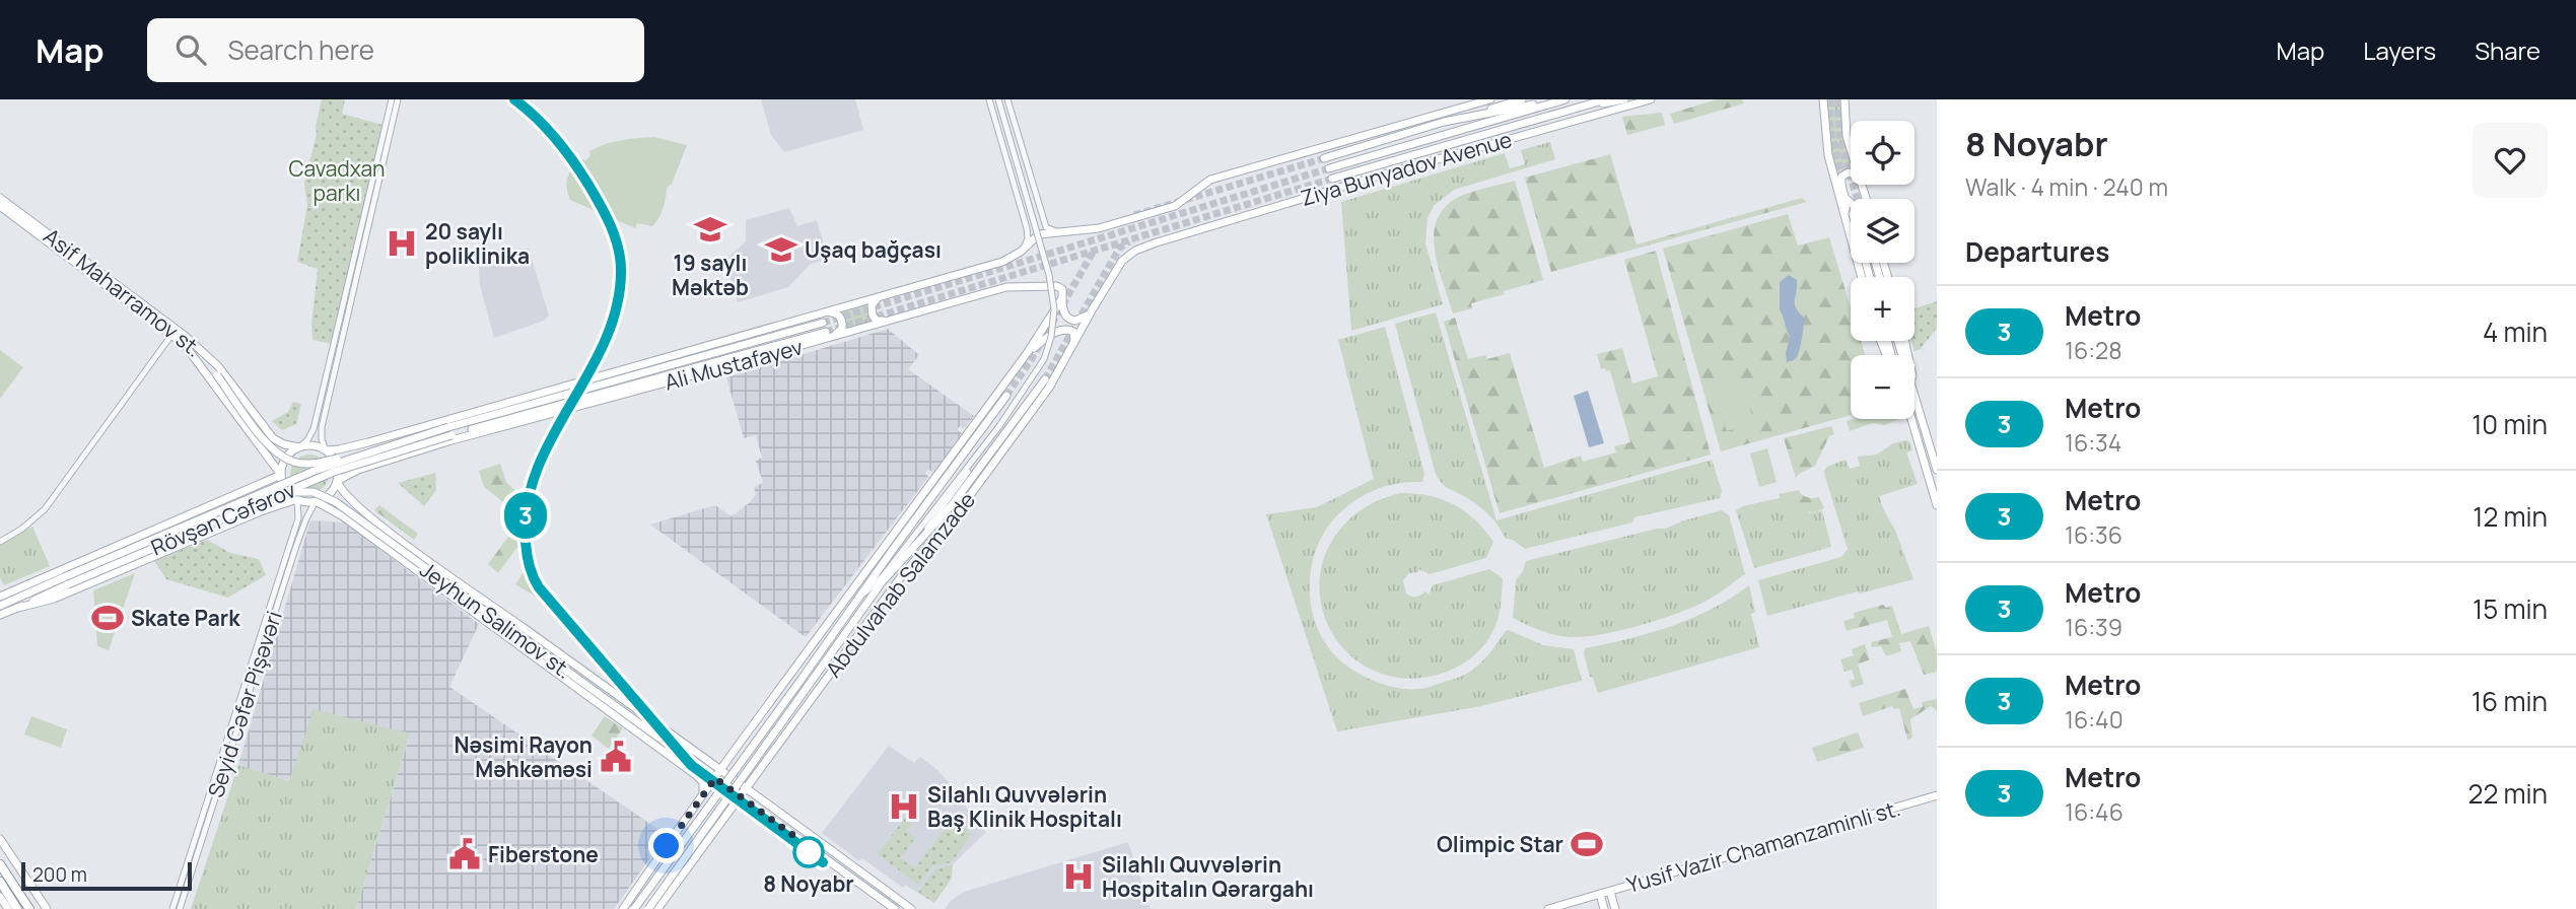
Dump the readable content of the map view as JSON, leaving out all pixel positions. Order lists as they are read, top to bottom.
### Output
{
  "streets": {
    "main road": [
      "Ziya Bunyadov Avenue",
      "Asif Maharramov st.",
      "Ali Mustafayev",
      "Rövşən Cəfərov",
      "Abdulvahab Salamzade",
      "Jeyhun Salimov st.",
      "Yusif Vazir Chamanzaminli st."
    ],
    "street": ["Seyid Cəfər Pişəvəri"]
  },
  "crossings": [
    ["Ziya Bunyadov Avenue", "Ali Mustafayev"],
    ["Ziya Bunyadov Avenue", "Abdulvahab Salamzade"],
    ["Asif Maharramov st.", "Ali Mustafayev"],
    ["Asif Maharramov st.", "Jeyhun Salimov st."],
    ["Asif Maharramov st.", "Seyid Cəfər Pişəvəri"],
    ["Ali Mustafayev", "Rövşən Cəfərov"],
    ["Ali Mustafayev", "Jeyhun Salimov st."],
    ["Ali Mustafayev", "Seyid Cəfər Pişəvəri"],
    ["Rövşən Cəfərov", "Jeyhun Salimov st."],
    ["Abdulvahab Salamzade", "Jeyhun Salimov st."],
    ["Jeyhun Salimov st.", "Seyid Cəfər Pişəvəri"]
  ],
  "parks": ["Cavadxan parkı"],
  "places": {
    "school or university": ["19 saylı Məktəb", "Uşaq bağçası"],
    "hospital": ["20 saylı poliklinika", "Silahlı Quvvələrin Baş Klinik Hospitalı", "Silahlı Quvvələrin Hospitalın Qərargahı"],
    "sports": ["Skate Park", "Olimpic Star"],
    "public building": ["Nəsimi Rayon Məhkəməsi", "Fiberstone"],
    "other": ["8 Noyabr"]
  },
  "lines": ["metro line 3"],
  "scale_bar": "200 m",
  "page": {
    "header": "Map",
    "search": "Search here",
    "nav": ["Map", "Layers", "Share"],
    "on_map": "3",
    "heading": [
      ["8 Noyabr", "Walk · 4 min · 240 m"],
      "Departures"
    ],
    "map_buttons": ["+", "−"],
    "list": [
      {
        "mark": "3",
        "name": "Metro",
        "note": "16:28",
        "value": "4 min"
      },
      {
        "mark": "3",
        "name": "Metro",
        "note": "16:34",
        "value": "10 min"
      },
      {
        "mark": "3",
        "name": "Metro",
        "note": "16:36",
        "value": "12 min"
      },
      {
        "mark": "3",
        "name": "Metro",
        "note": "16:39",
        "value": "15 min"
      },
      {
        "mark": "3",
        "name": "Metro",
        "note": "16:40",
        "value": "16 min"
      },
      {
        "mark": "3",
        "name": "Metro",
        "note": "16:46",
        "value": "22 min"
      }
    ],
    "scale": "200 m"
  }
}
